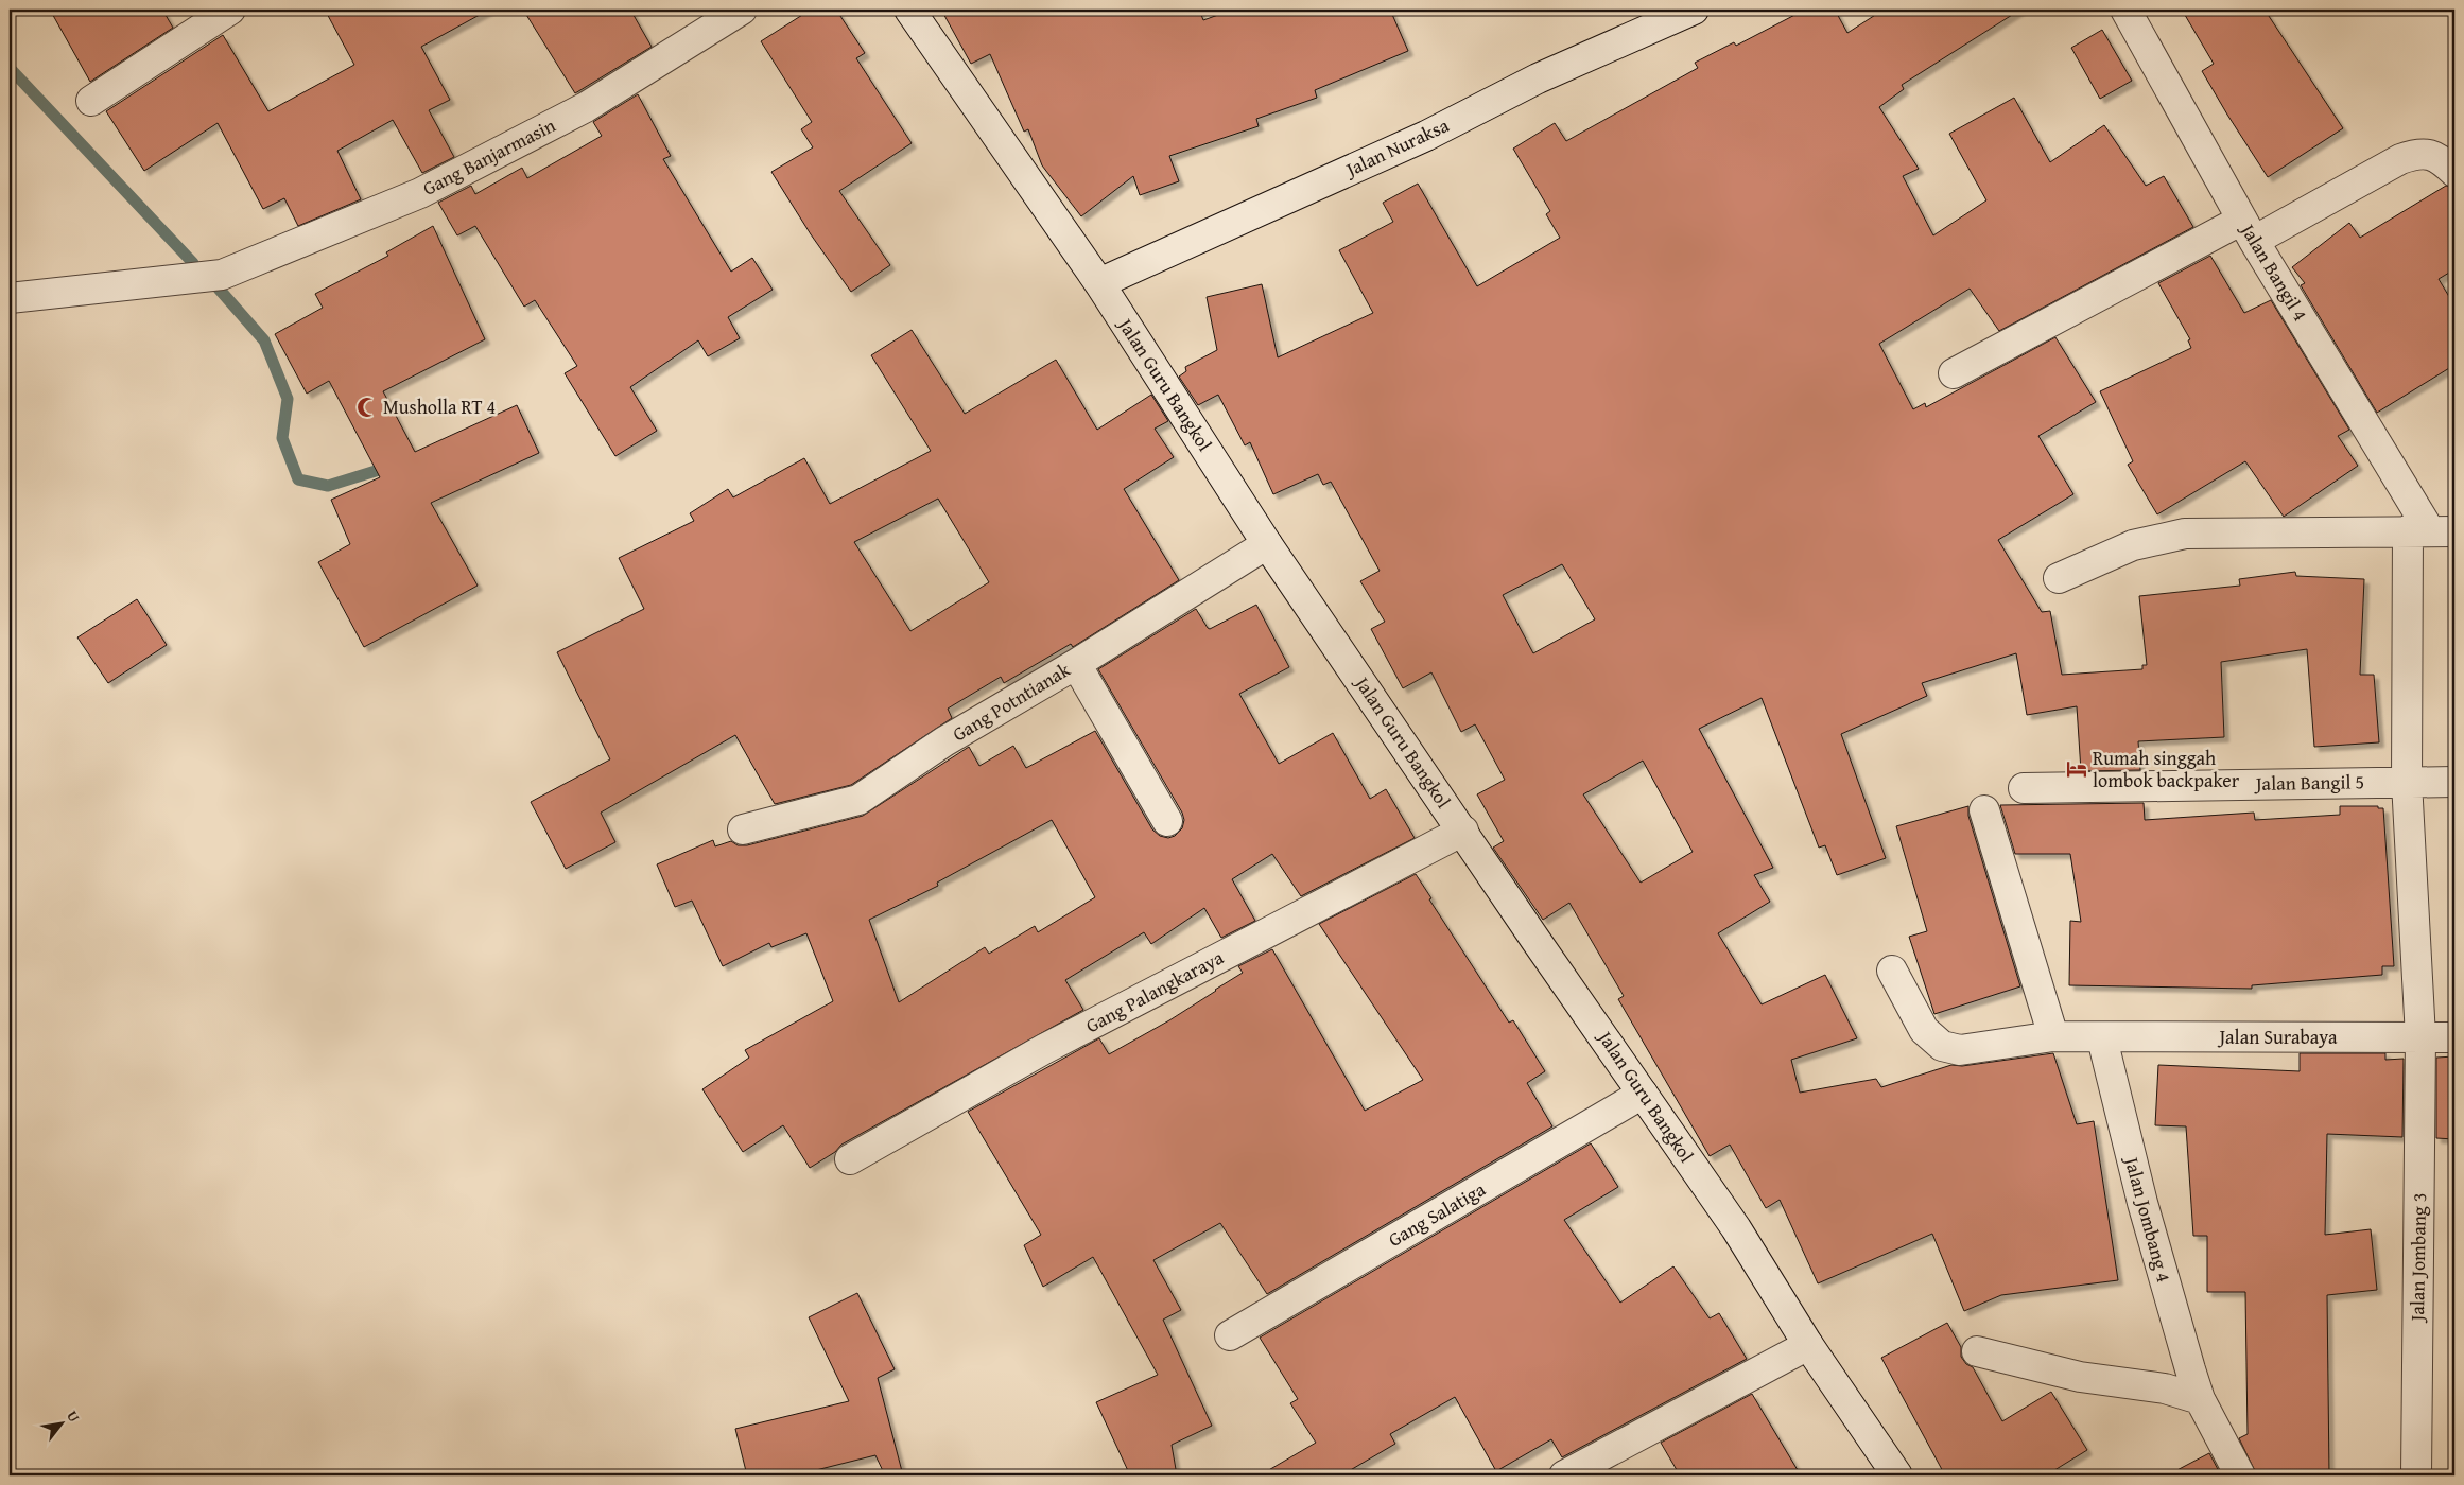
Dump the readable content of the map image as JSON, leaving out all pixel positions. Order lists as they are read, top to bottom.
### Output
{
  "streets": {
    "street": [
      "Jalan Nuraksa",
      "Gang Banjarmasin",
      "Jalan Bangil 4",
      "Jalan Guru Bangkol",
      "Gang Potntianak",
      "Jalan Bangil 5",
      "Gang Palangkaraya",
      "Jalan Surabaya",
      "Gang Salatiga",
      "Jalan Jombang 4",
      "Jalan Jombang 3"
    ]
  },
  "crossings": [
    ["Jalan Nuraksa", "Jalan Guru Bangkol"],
    ["Jalan Bangil 4", "Jalan Jombang 3"],
    ["Jalan Guru Bangkol", "Gang Potntianak"],
    ["Jalan Guru Bangkol", "Gang Palangkaraya"],
    ["Jalan Guru Bangkol", "Gang Salatiga"],
    ["Jalan Bangil 5", "Jalan Jombang 3"],
    ["Jalan Surabaya", "Jalan Jombang 4"],
    ["Jalan Surabaya", "Jalan Jombang 3"]
  ],
  "places": {
    "mosque": ["Musholla RT 4"],
    "hotel": ["Rumah singgah lombok backpaker"]
  },
  "north": "top right"
}
